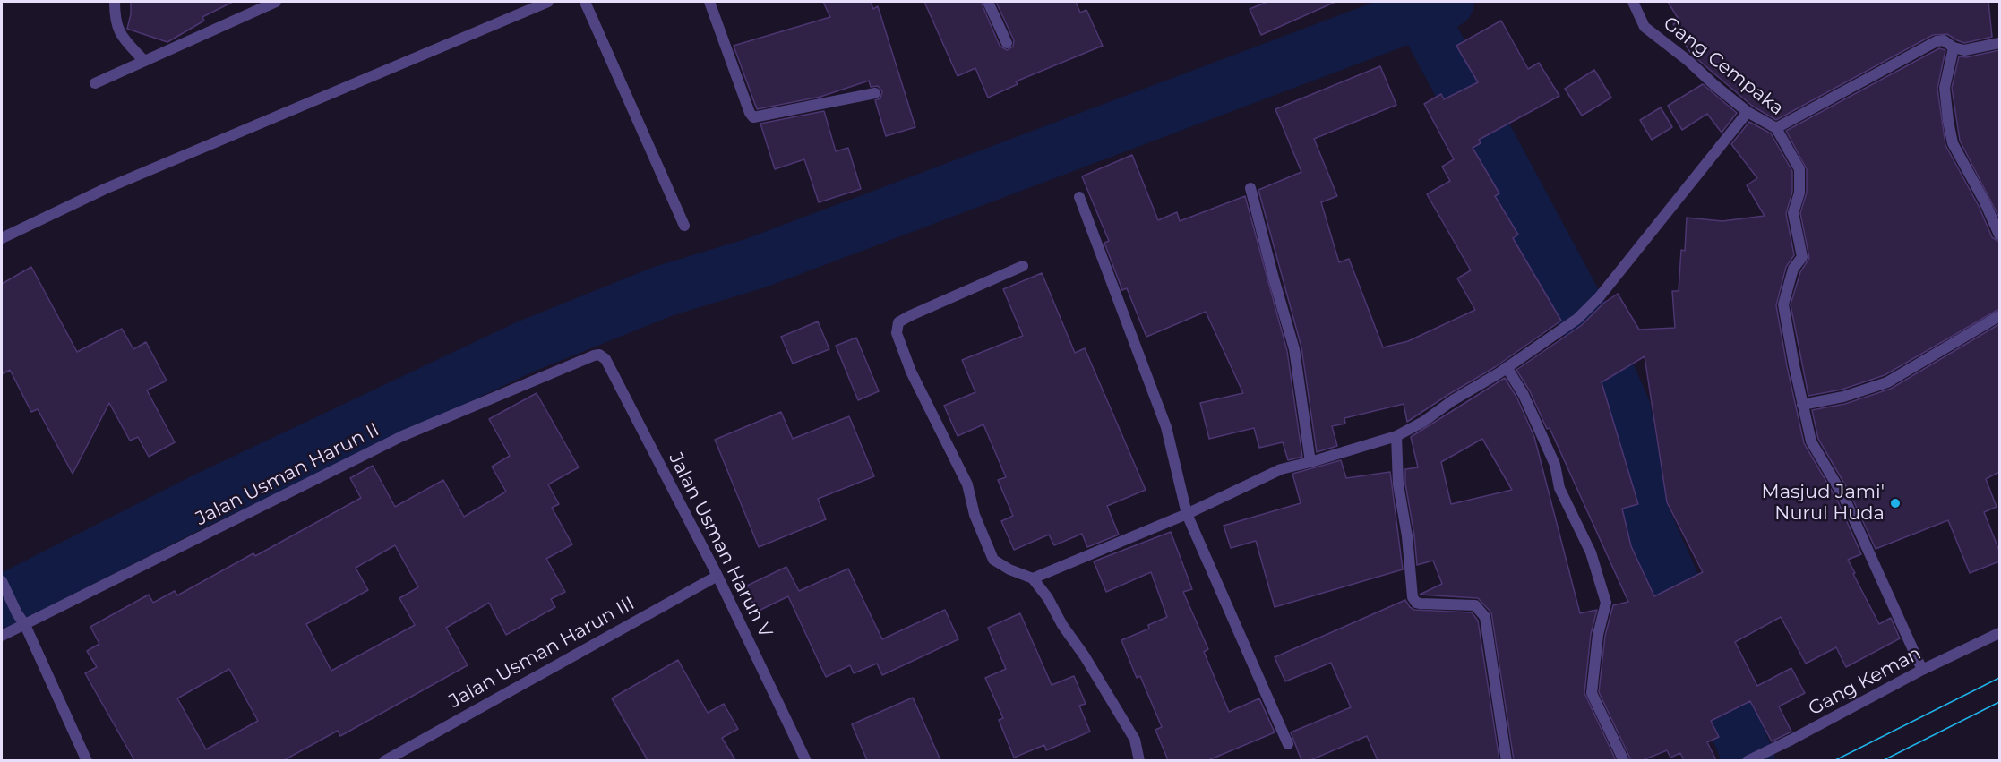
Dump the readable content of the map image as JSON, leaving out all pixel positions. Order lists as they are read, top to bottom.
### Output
{
  "streets": {
    "street": [
      "Gang Cempaka",
      "Jalan Usman Harun II",
      "Jalan Usman Harun V",
      "Jalan Usman Harun III",
      "Gang Keman"
    ]
  },
  "crossings": [
    ["Gang Cempaka", "Gang Keman"],
    ["Jalan Usman Harun II", "Jalan Usman Harun V"],
    ["Jalan Usman Harun V", "Jalan Usman Harun III"]
  ],
  "places": ["Masjud Jami' Nurul Huda"]
}
